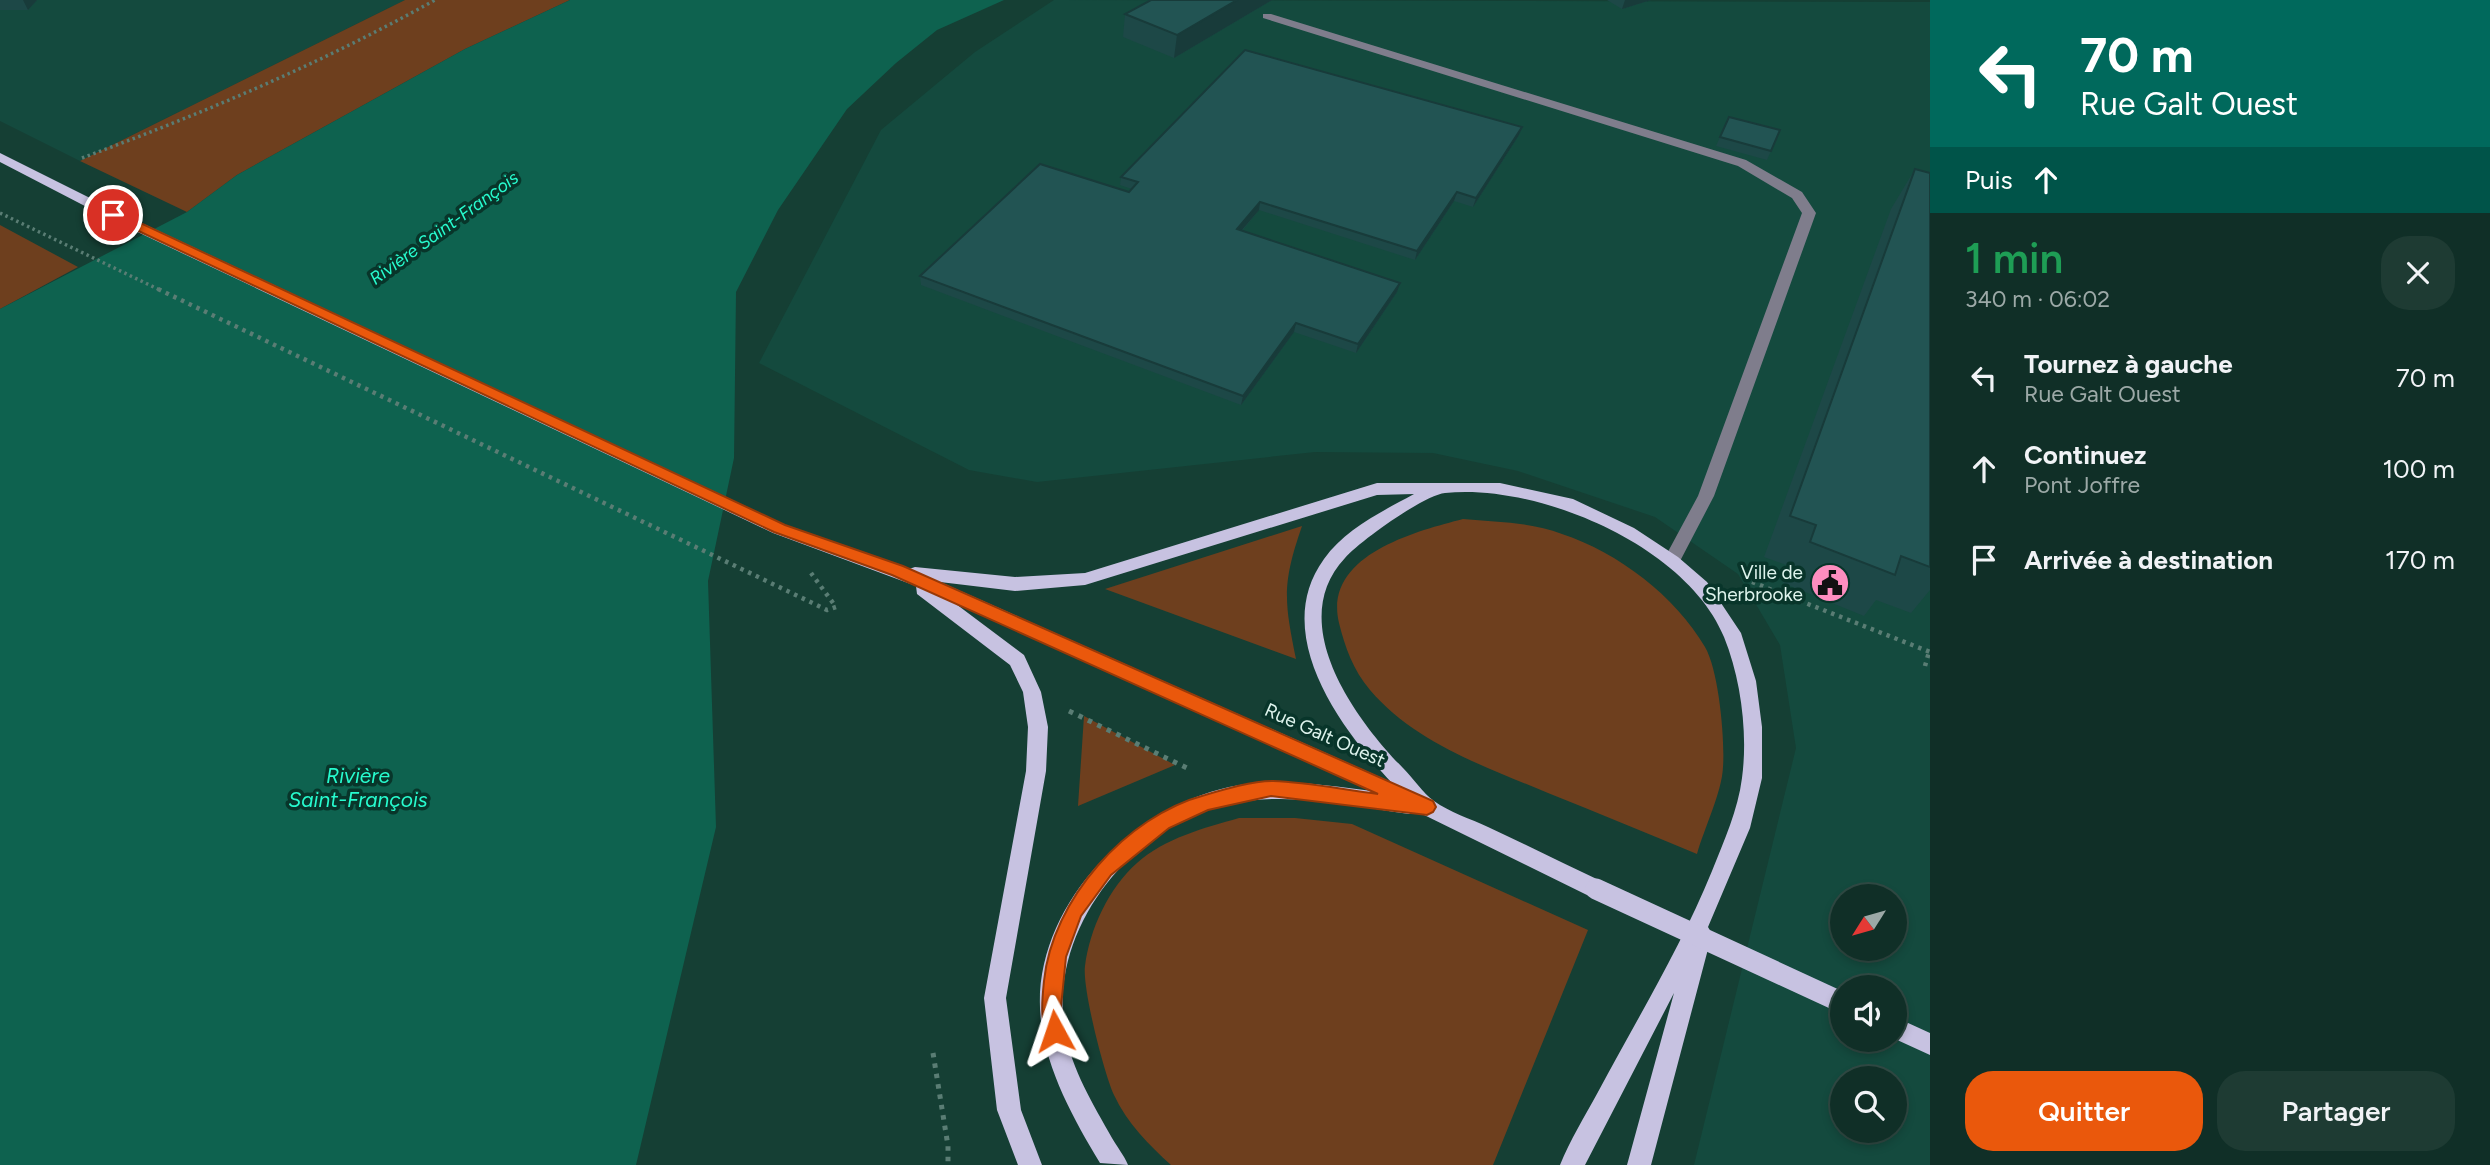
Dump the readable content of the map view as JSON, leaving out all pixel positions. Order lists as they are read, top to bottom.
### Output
{
  "streets": {
    "main road": ["Rue Galt Ouest"]
  },
  "water": ["Rivière Saint-François"],
  "places": {
    "public building": ["Ville de Sherbrooke"]
  },
  "north": "bottom left",
  "page": {
    "turn": ["70 m", "Rue Galt Ouest"],
    "then": "Puis",
    "heading": ["1 min", "340 m · 06:02"],
    "list": [
      {
        "name": "Tournez à gauche",
        "note": "Rue Galt Ouest",
        "value": "70 m"
      },
      {
        "name": "Continuez",
        "note": "Pont Joffre",
        "value": "100 m"
      },
      {
        "name": "Arrivée à destination",
        "value": "170 m"
      }
    ],
    "buttons": ["Quitter", "Partager"]
  }
}
